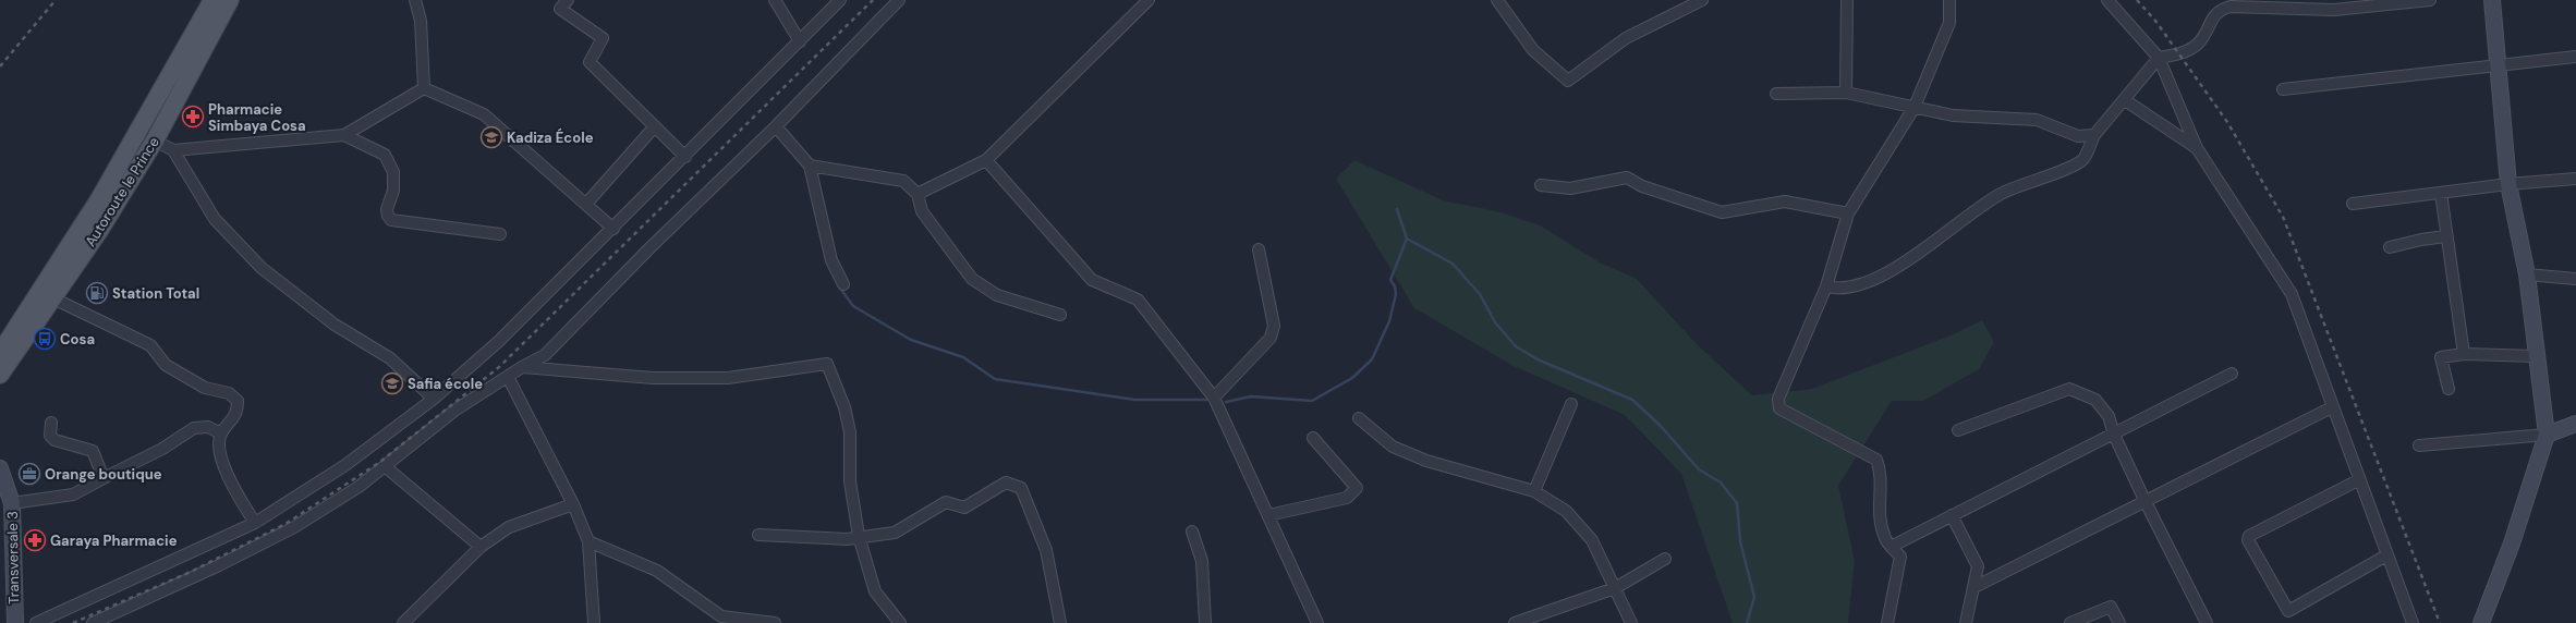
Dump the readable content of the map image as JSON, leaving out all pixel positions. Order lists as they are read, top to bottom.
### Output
{
  "streets": {
    "main road": ["Autoroute le Prince"],
    "street": ["Transversale 3"]
  },
  "places": {
    "pharmacy": ["Pharmacie Simbaya Cosa", "Garaya Pharmacie"],
    "school or university": ["Kadiza École", "Safia école"],
    "fuel station": ["Station Total"],
    "bus stop": ["Cosa"],
    "office": ["Orange boutique"]
  }
}
